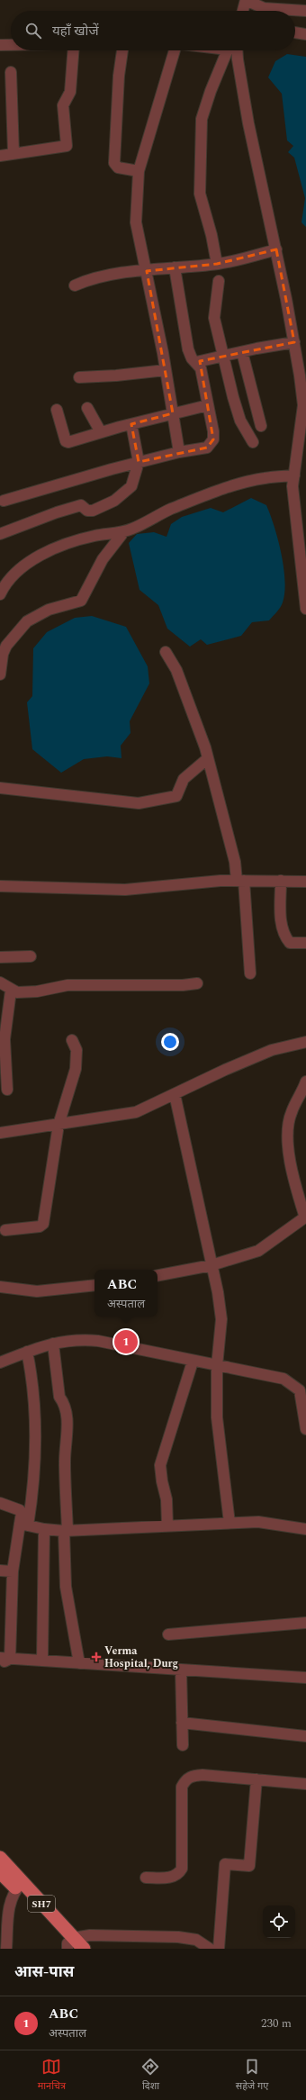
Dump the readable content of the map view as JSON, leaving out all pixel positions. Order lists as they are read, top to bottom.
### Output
{
  "streets": {
    "main road": ["SH7"]
  },
  "places": {
    "health": ["Verma Hospital, Durg"]
  },
  "page": {
    "search": "यहाँ खोजें",
    "popup": ["ABC", "अस्पताल"],
    "pins": "1",
    "heading": "आस-पास",
    "list": [
      {
        "mark": "1",
        "name": "ABC",
        "note": "अस्पताल",
        "value": "230 m"
      }
    ],
    "nav": ["मानचित्र", "दिशा", "सहेजे गए"]
  }
}
